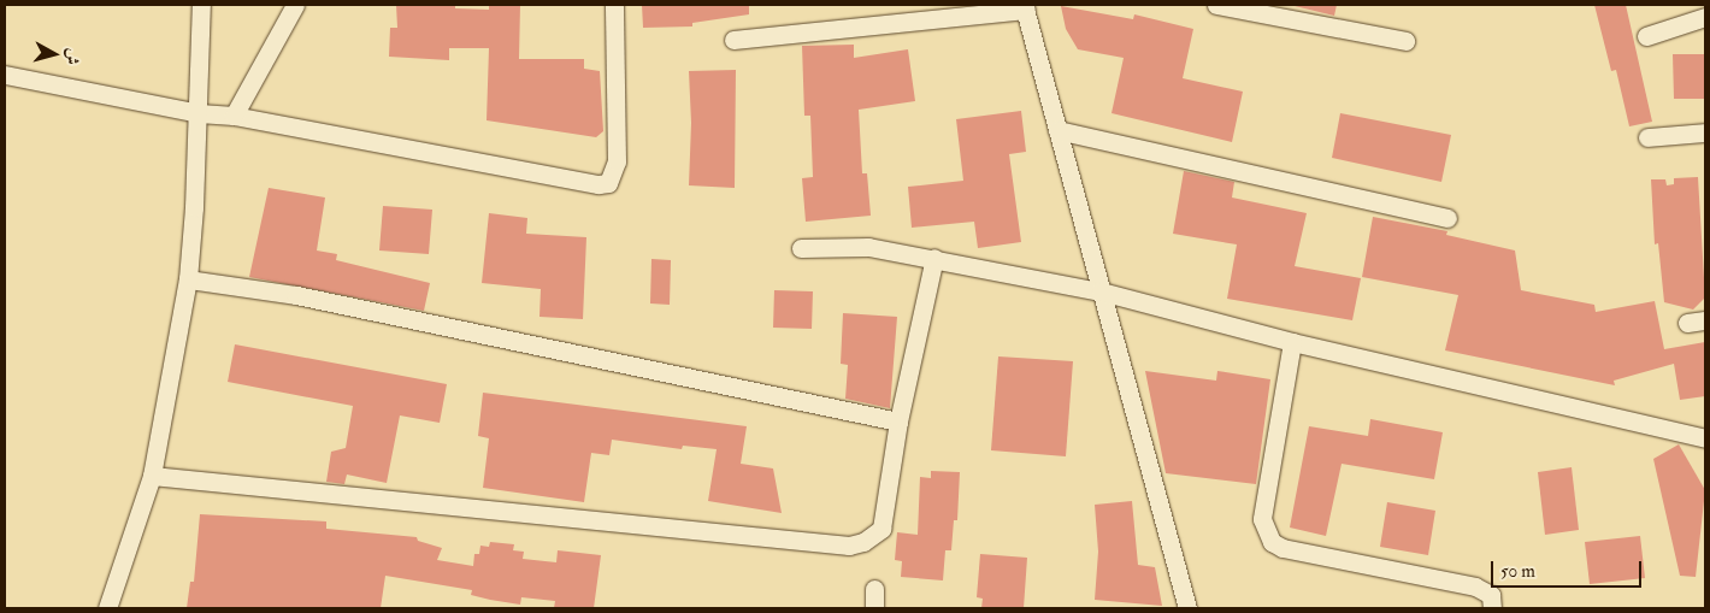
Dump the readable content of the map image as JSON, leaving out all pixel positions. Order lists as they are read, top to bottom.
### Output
{
  "scale_bar": "50 m",
  "north": "right"
}
